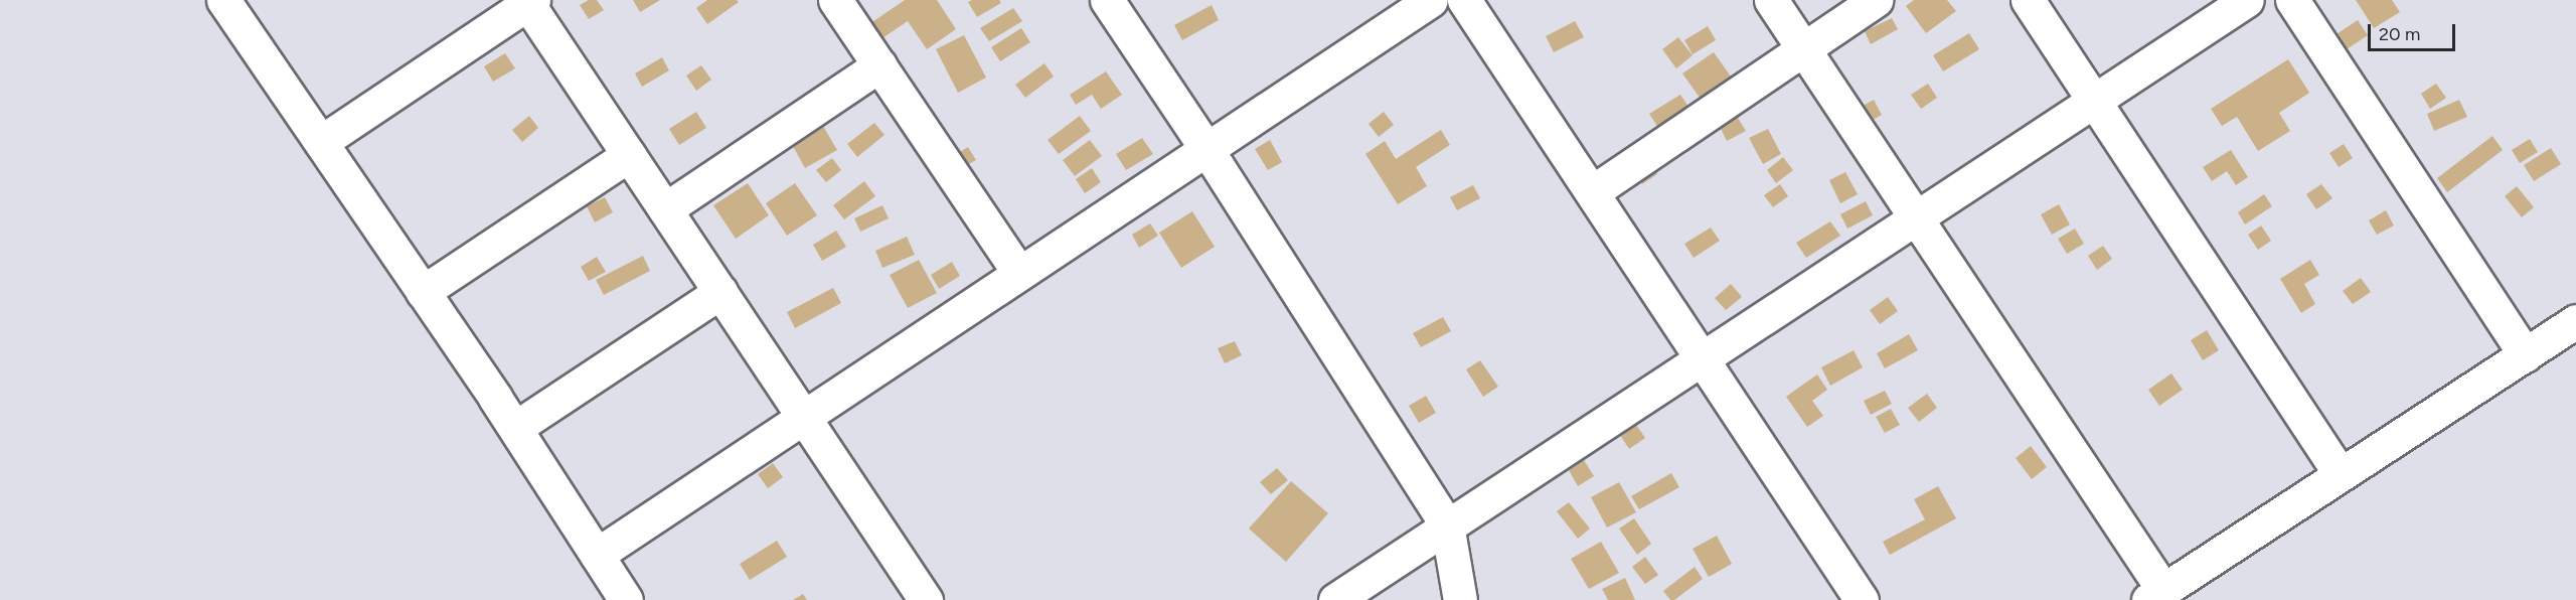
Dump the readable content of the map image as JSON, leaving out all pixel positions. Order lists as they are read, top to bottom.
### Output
{
  "scale_bar": "20 m"
}
